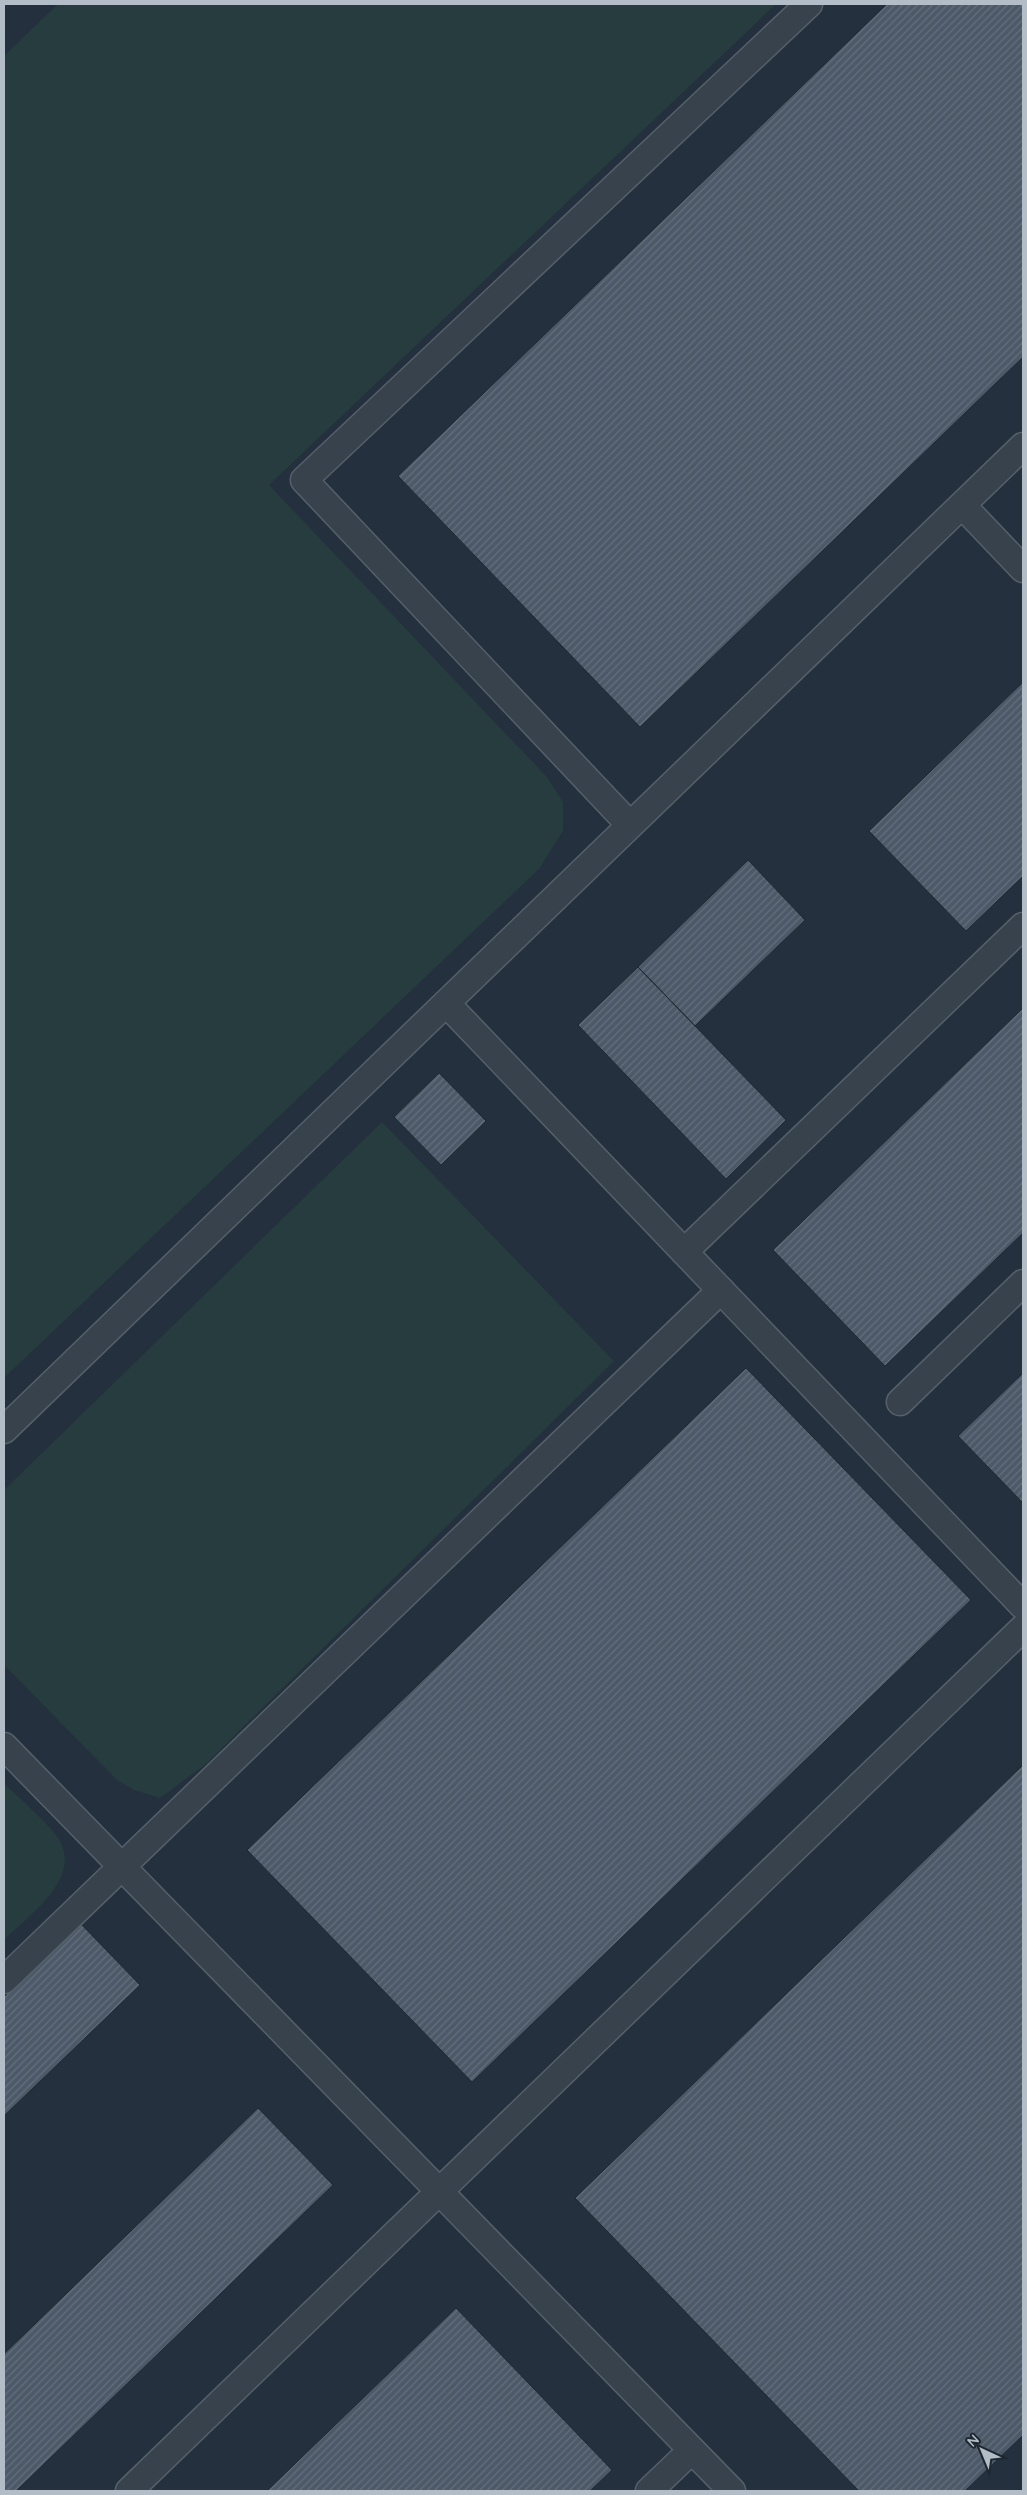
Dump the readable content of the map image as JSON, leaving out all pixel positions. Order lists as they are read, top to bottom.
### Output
{
  "north": "top left"
}
